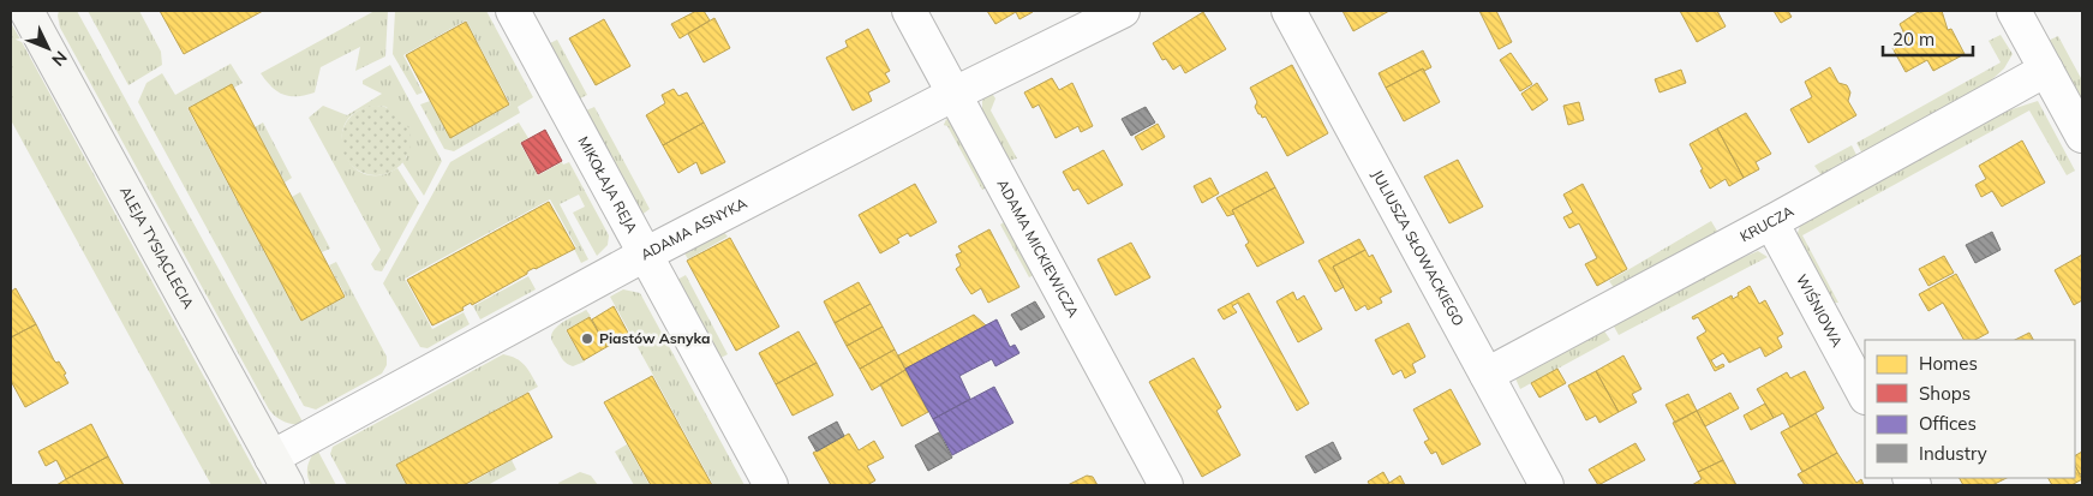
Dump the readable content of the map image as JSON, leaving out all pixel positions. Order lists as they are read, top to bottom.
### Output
{
  "streets": {
    "street": [
      "MIKOŁAJA REJA",
      "KRUCZA",
      "ADAMA ASNYKA",
      "ALEJA TYSIĄCLECIA",
      "ADAMA MICKIEWICZA",
      "JULIUSZA SŁOWACKIEGO",
      "WIŚNIOWA"
    ]
  },
  "crossings": [
    ["MIKOŁAJA REJA", "ADAMA ASNYKA"],
    ["KRUCZA", "JULIUSZA SŁOWACKIEGO"],
    ["KRUCZA", "WIŚNIOWA"],
    ["ADAMA ASNYKA", "ALEJA TYSIĄCLECIA"],
    ["ADAMA ASNYKA", "ADAMA MICKIEWICZA"]
  ],
  "places": ["Piastów Asnyka"],
  "legend": [
    "Homes",
    "Shops",
    "Offices",
    "Industry"
  ],
  "scale_bar": "20 m",
  "north": "bottom right"
}
